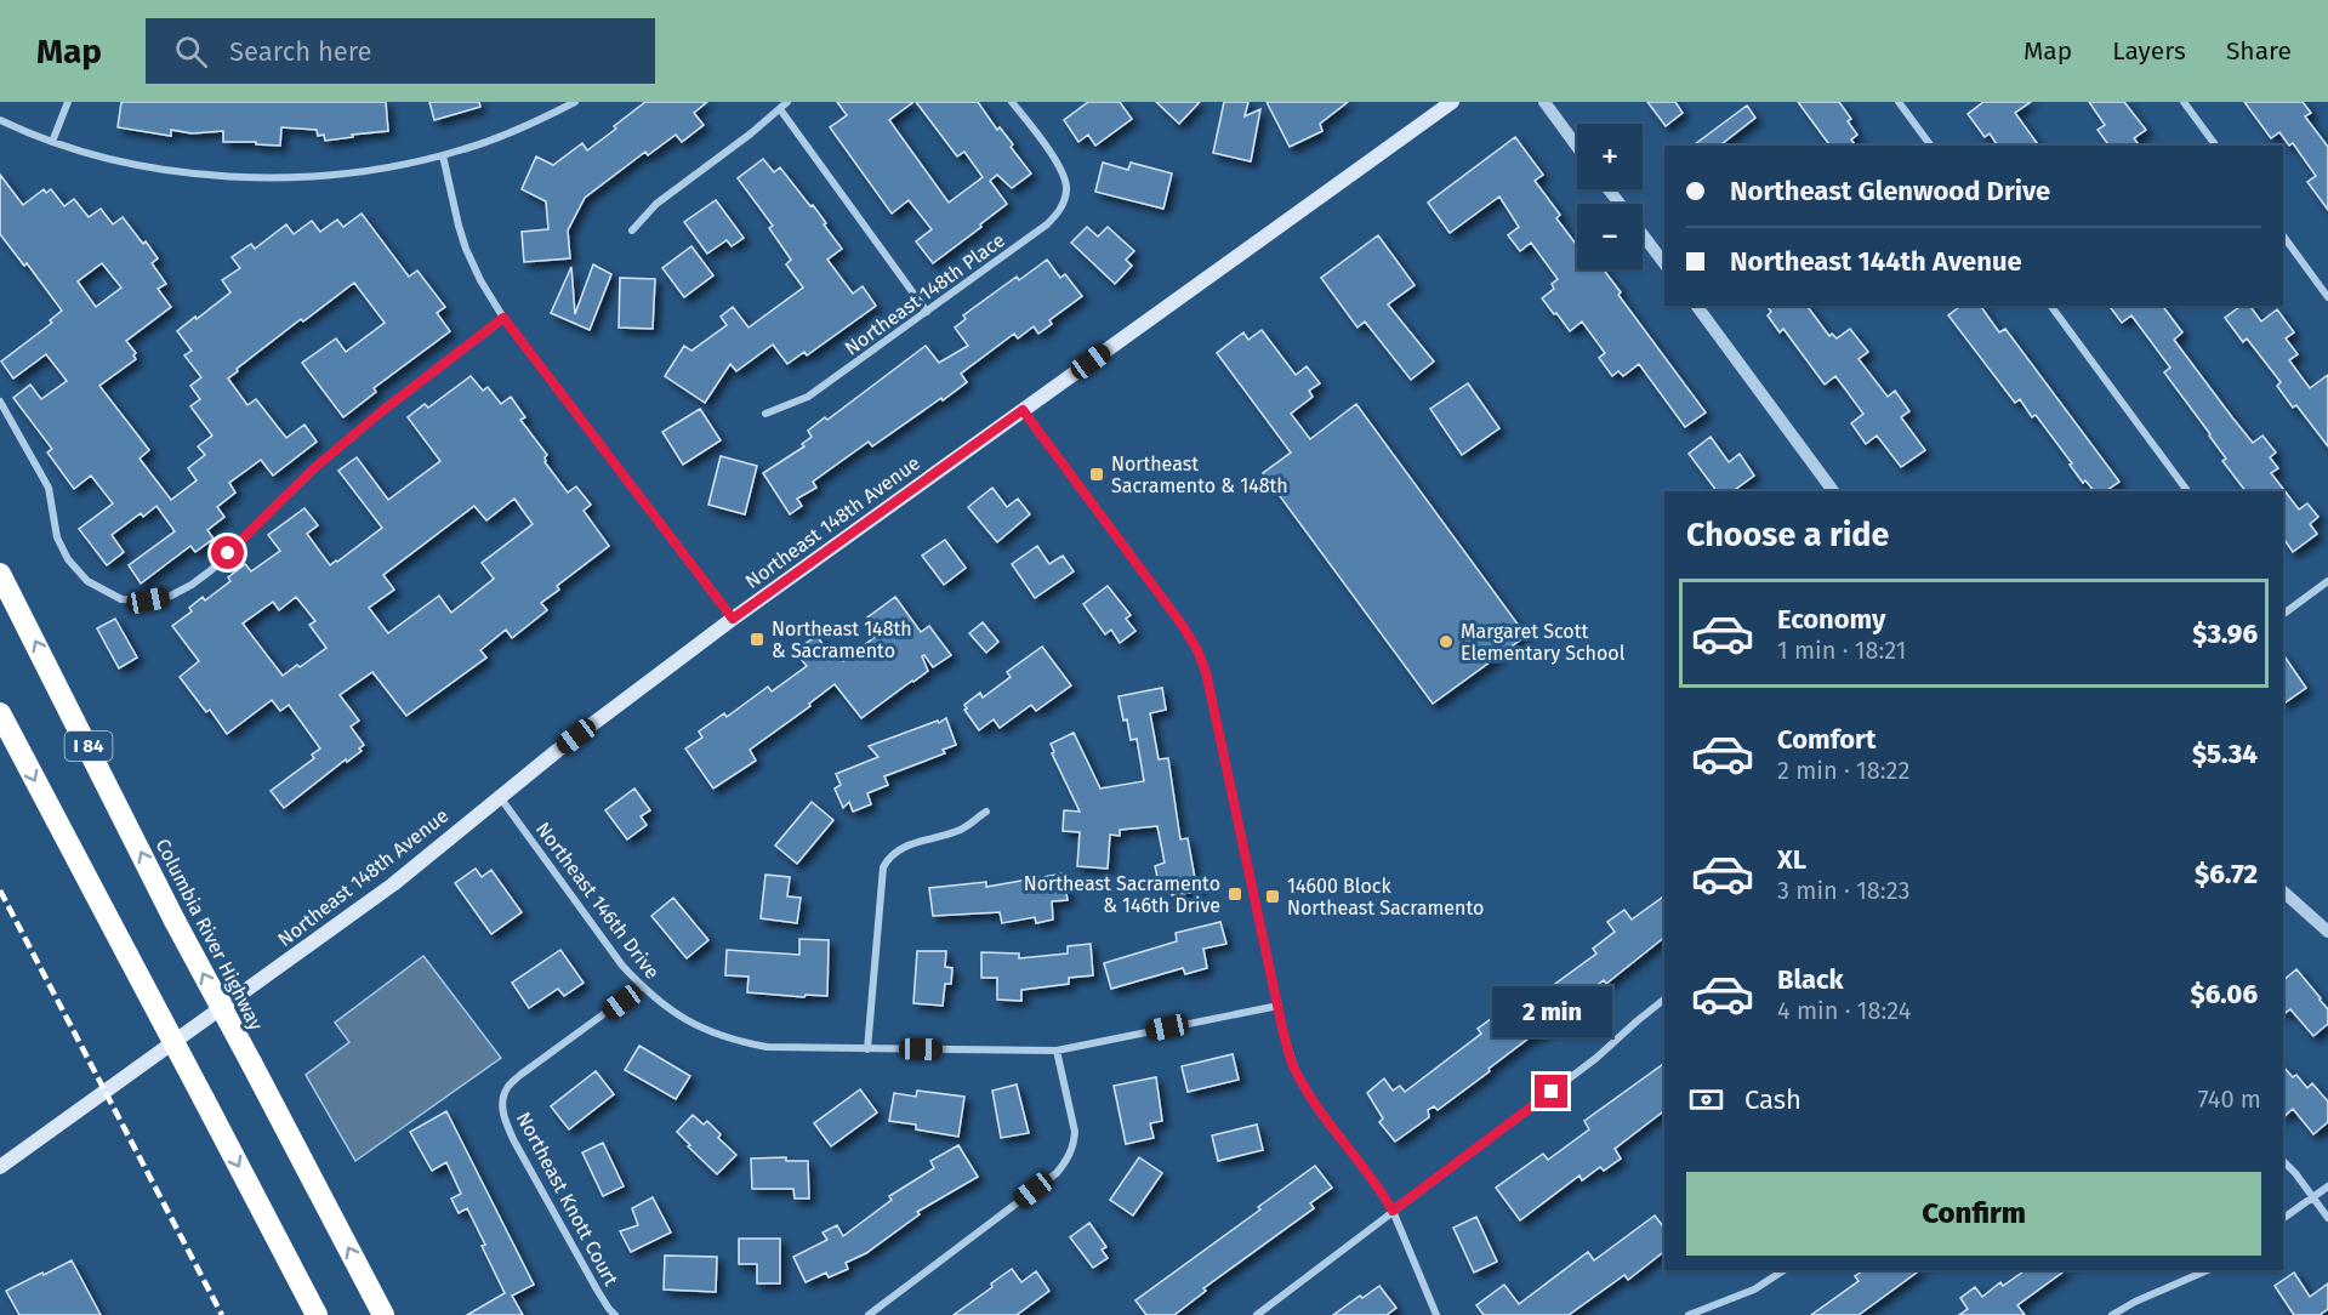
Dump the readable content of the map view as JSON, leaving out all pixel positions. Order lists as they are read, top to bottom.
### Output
{
  "streets": {
    "highway": ["I 84", "Columbia River Highway"],
    "main road": ["Northeast 148th Avenue"],
    "street": ["Northeast 148th Place", "Northeast 146th Drive", "Northeast Knott Court"]
  },
  "crossings": [
    ["Northeast 148th Avenue", "Northeast 146th Drive"],
    ["Northeast 146th Drive", "Northeast Knott Court"]
  ],
  "places": {
    "transit": [
      "Northeast Sacramento & 148th",
      "Northeast 148th & Sacramento",
      "Northeast Sacramento & 146th Drive",
      "14600 Block Northeast Sacramento"
    ],
    "other": ["Margaret Scott Elementary School"]
  },
  "page": {
    "header": "Map",
    "search": "Search here",
    "nav": ["Map", "Layers", "Share"],
    "map_buttons": ["+", "−"],
    "banner": ["Northeast Glenwood Drive", "Northeast 144th Avenue"],
    "heading": "Choose a ride",
    "list": [
      {
        "name": "Economy",
        "note": "1 min · 18:21",
        "value": "$3.96"
      },
      {
        "name": "Comfort",
        "note": "2 min · 18:22",
        "value": "$5.34"
      },
      {
        "name": "XL",
        "note": "3 min · 18:23",
        "value": "$6.72"
      },
      {
        "name": "Black",
        "note": "4 min · 18:24",
        "value": "$6.06"
      }
    ],
    "bubble": "2 min",
    "pay": ["Cash", "740 m"],
    "buttons": "Confirm"
  }
}
